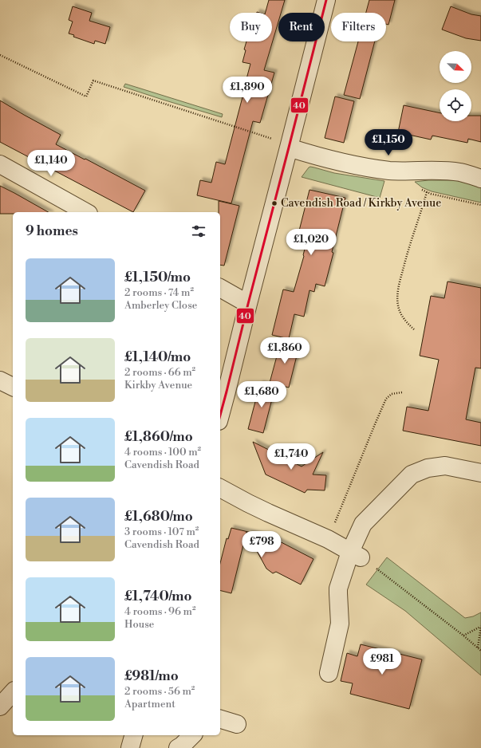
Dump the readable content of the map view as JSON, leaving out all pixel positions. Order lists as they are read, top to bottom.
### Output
{
  "places": ["Cavendish Road / Kirkby Avenue"],
  "lines": ["transit line 40"],
  "north": "bottom right",
  "page": {
    "chip": ["Buy", "Rent", "Filters"],
    "price": [
      "£1,890",
      "£1,150",
      "£1,140",
      "£1,020",
      "£1,860",
      "£1,680",
      "£1,740",
      "£798",
      "£981"
    ],
    "heading": "9 homes",
    "list": [
      {
        "name": "£1,150/mo",
        "note": "2 rooms · 74 m² · Amberley Close"
      },
      {
        "name": "£1,140/mo",
        "note": "2 rooms · 66 m² · Kirkby Avenue"
      },
      {
        "name": "£1,860/mo",
        "note": "4 rooms · 100 m² · Cavendish Road"
      },
      {
        "name": "£1,680/mo",
        "note": "3 rooms · 107 m² · Cavendish Road"
      },
      {
        "name": "£1,740/mo",
        "note": "4 rooms · 96 m² · House"
      },
      {
        "name": "£981/mo",
        "note": "2 rooms · 56 m² · Apartment"
      }
    ]
  }
}
